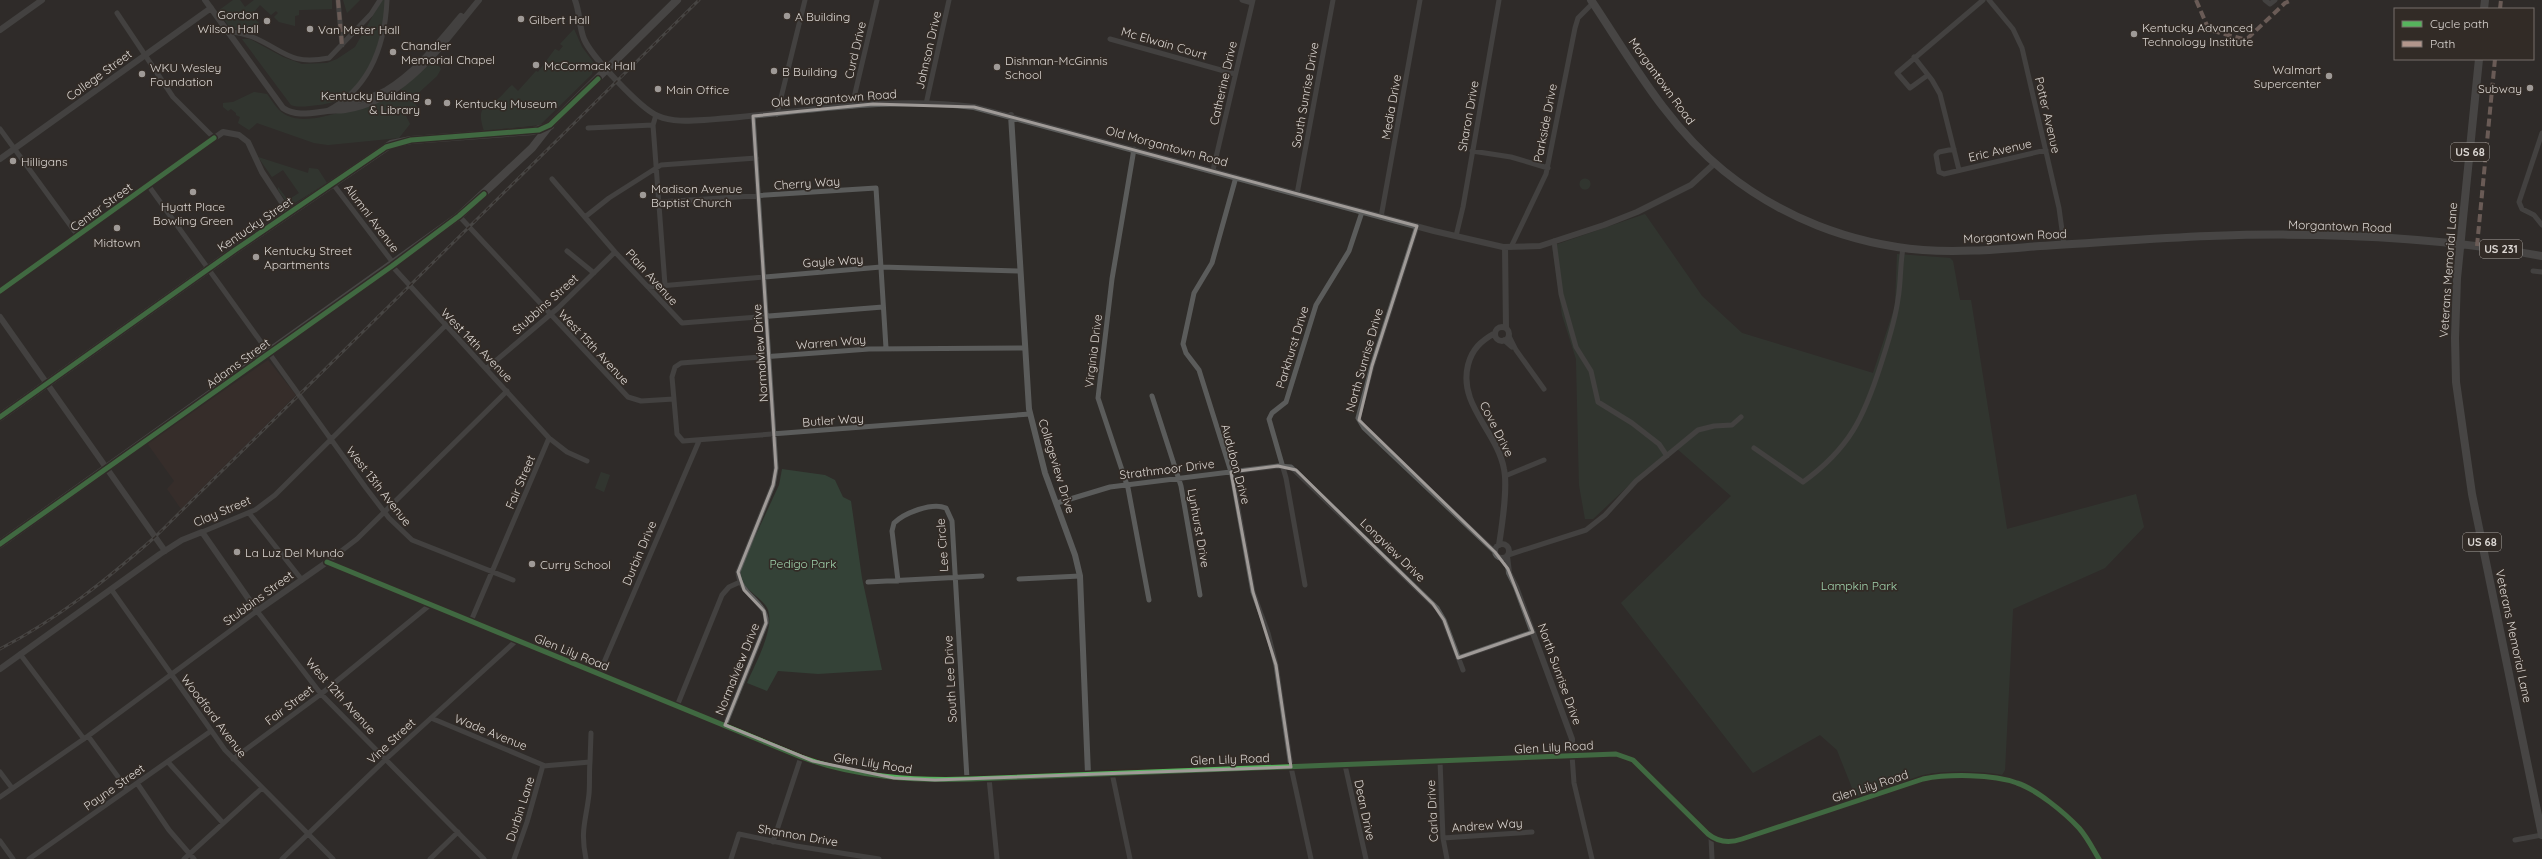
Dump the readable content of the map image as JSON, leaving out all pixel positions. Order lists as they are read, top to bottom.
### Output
{
  "streets": {
    "main road": [
      "Morgantown Road",
      "US 68",
      "Kentucky Street",
      "US 231",
      "Veterans Memorial Lane",
      "Adams Street"
    ],
    "street": [
      "Mc Elwain Court",
      "Curd Drive",
      "Johnson Drive",
      "College Street",
      "Catherine Drive",
      "South Sunrise Drive",
      "Old Morgantown Road",
      "Media Drive",
      "Potter Avenue",
      "Sharon Drive",
      "Parkside Drive",
      "Eric Avenue",
      "Cherry Way",
      "Center Street",
      "Alumni Avenue",
      "Gayle Way",
      "Plain Avenue",
      "Stubbins Street",
      "Warren Way",
      "West 14th Avenue",
      "West 15th Avenue",
      "Parkhurst Drive",
      "Virginia Drive",
      "Normalview Drive",
      "North Sunrise Drive",
      "Butler Way",
      "Cove Drive",
      "Audubon Drive",
      "Collegeview Drive",
      "Strathmoor Drive",
      "Fair Street",
      "West 13th Avenue",
      "Clay Street",
      "Lynhurst Drive",
      "Lee Circle",
      "Longview Drive",
      "Durbin Drive",
      "Glen Lily Road",
      "South Lee Drive",
      "West 12th Avenue",
      "Woodford Avenue",
      "Wade Avenue",
      "Vine Street",
      "Payne Street",
      "Durbin Lane",
      "Dean Drive",
      "Carla Drive",
      "Andrew Way",
      "Shannon Drive"
    ]
  },
  "crossings": [
    ["Mc Elwain Court", "Catherine Drive"],
    ["Curd Drive", "Old Morgantown Road"],
    ["Johnson Drive", "Old Morgantown Road"],
    ["Morgantown Road", "Old Morgantown Road"],
    ["Morgantown Road", "Potter Avenue"],
    ["Morgantown Road", "Parkside Drive"],
    ["Morgantown Road", "Veterans Memorial Lane"],
    ["Catherine Drive", "Old Morgantown Road"],
    ["South Sunrise Drive", "Old Morgantown Road"],
    ["Old Morgantown Road", "Media Drive"],
    ["Old Morgantown Road", "Sharon Drive"],
    ["Old Morgantown Road", "Parkside Drive"],
    ["Old Morgantown Road", "Parkhurst Drive"],
    ["Old Morgantown Road", "Virginia Drive"],
    ["Old Morgantown Road", "Normalview Drive"],
    ["Old Morgantown Road", "North Sunrise Drive"],
    ["Old Morgantown Road", "Adams Street"],
    ["Old Morgantown Road", "Audubon Drive"],
    ["Old Morgantown Road", "Collegeview Drive"],
    ["Potter Avenue", "Eric Avenue"],
    ["Parkside Drive", "Cove Drive"],
    ["Cherry Way", "Gayle Way"],
    ["Cherry Way", "Normalview Drive"],
    ["Center Street", "Kentucky Street"],
    ["Center Street", "West 13th Avenue"],
    ["Alumni Avenue", "Kentucky Street"],
    ["Alumni Avenue", "West 14th Avenue"],
    ["Alumni Avenue", "Adams Street"],
    ["Kentucky Street", "Adams Street"],
    ["Kentucky Street", "West 13th Avenue"],
    ["Gayle Way", "Plain Avenue"],
    ["Gayle Way", "Normalview Drive"],
    ["Gayle Way", "Collegeview Drive"],
    ["Plain Avenue", "Stubbins Street"],
    ["Plain Avenue", "Normalview Drive"],
    ["Stubbins Street", "West 14th Avenue"],
    ["Stubbins Street", "West 15th Avenue"],
    ["Stubbins Street", "West 13th Avenue"],
    ["Stubbins Street", "Glen Lily Road"],
    ["Stubbins Street", "West 12th Avenue"],
    ["Stubbins Street", "Woodford Avenue"],
    ["Warren Way", "West 15th Avenue"],
    ["Warren Way", "Normalview Drive"],
    ["Warren Way", "Butler Way"],
    ["Warren Way", "Collegeview Drive"],
    ["West 14th Avenue", "Adams Street"],
    ["West 14th Avenue", "Fair Street"],
    ["West 14th Avenue", "Clay Street"],
    ["West 15th Avenue", "Adams Street"],
    ["West 15th Avenue", "Butler Way"],
    ["Parkhurst Drive", "Strathmoor Drive"],
    ["Parkhurst Drive", "Longview Drive"],
    ["Virginia Drive", "Strathmoor Drive"],
    ["Normalview Drive", "Butler Way"],
    ["Normalview Drive", "Glen Lily Road"],
    ["North Sunrise Drive", "Cove Drive"],
    ["North Sunrise Drive", "Glen Lily Road"],
    ["Adams Street", "West 13th Avenue"],
    ["Butler Way", "Collegeview Drive"],
    ["Butler Way", "Durbin Drive"],
    ["Audubon Drive", "Strathmoor Drive"],
    ["Audubon Drive", "Glen Lily Road"],
    ["Collegeview Drive", "Strathmoor Drive"],
    ["Collegeview Drive", "Glen Lily Road"],
    ["Strathmoor Drive", "Lynhurst Drive"],
    ["Strathmoor Drive", "Longview Drive"],
    ["Fair Street", "West 13th Avenue"],
    ["Fair Street", "Glen Lily Road"],
    ["Fair Street", "West 12th Avenue"],
    ["Fair Street", "Woodford Avenue"],
    ["West 13th Avenue", "Clay Street"],
    ["Clay Street", "West 12th Avenue"],
    ["Clay Street", "Woodford Avenue"],
    ["Lee Circle", "South Lee Drive"],
    ["Durbin Drive", "Glen Lily Road"],
    ["Glen Lily Road", "South Lee Drive"],
    ["Glen Lily Road", "Vine Street"],
    ["Glen Lily Road", "Dean Drive"],
    ["Glen Lily Road", "Carla Drive"],
    ["West 12th Avenue", "Vine Street"],
    ["Woodford Avenue", "Vine Street"],
    ["Woodford Avenue", "Payne Street"],
    ["Wade Avenue", "Vine Street"],
    ["Wade Avenue", "Durbin Lane"],
    ["Carla Drive", "Andrew Way"]
  ],
  "parks": ["Pedigo Park", "Lampkin Park"],
  "places": [
    "A Building",
    "Gilbert Hall",
    "Gordon Wilson Hall",
    "Van Meter Hall",
    "Kentucky Advanced Technology Institute",
    "Chandler Memorial Chapel",
    "McCormack Hall",
    "Dishman-McGinnis School",
    "B Building",
    "WKU Wesley Foundation",
    "Walmart Supercenter",
    "Subway",
    "Main Office",
    "Kentucky Building & Library",
    "Kentucky Museum",
    "Hilligans",
    "Hyatt Place Bowling Green",
    "Madison Avenue Baptist Church",
    "Midtown",
    "Kentucky Street Apartments",
    "La Luz Del Mundo",
    "Curry School"
  ],
  "legend": ["Cycle path", "Path"]
}
